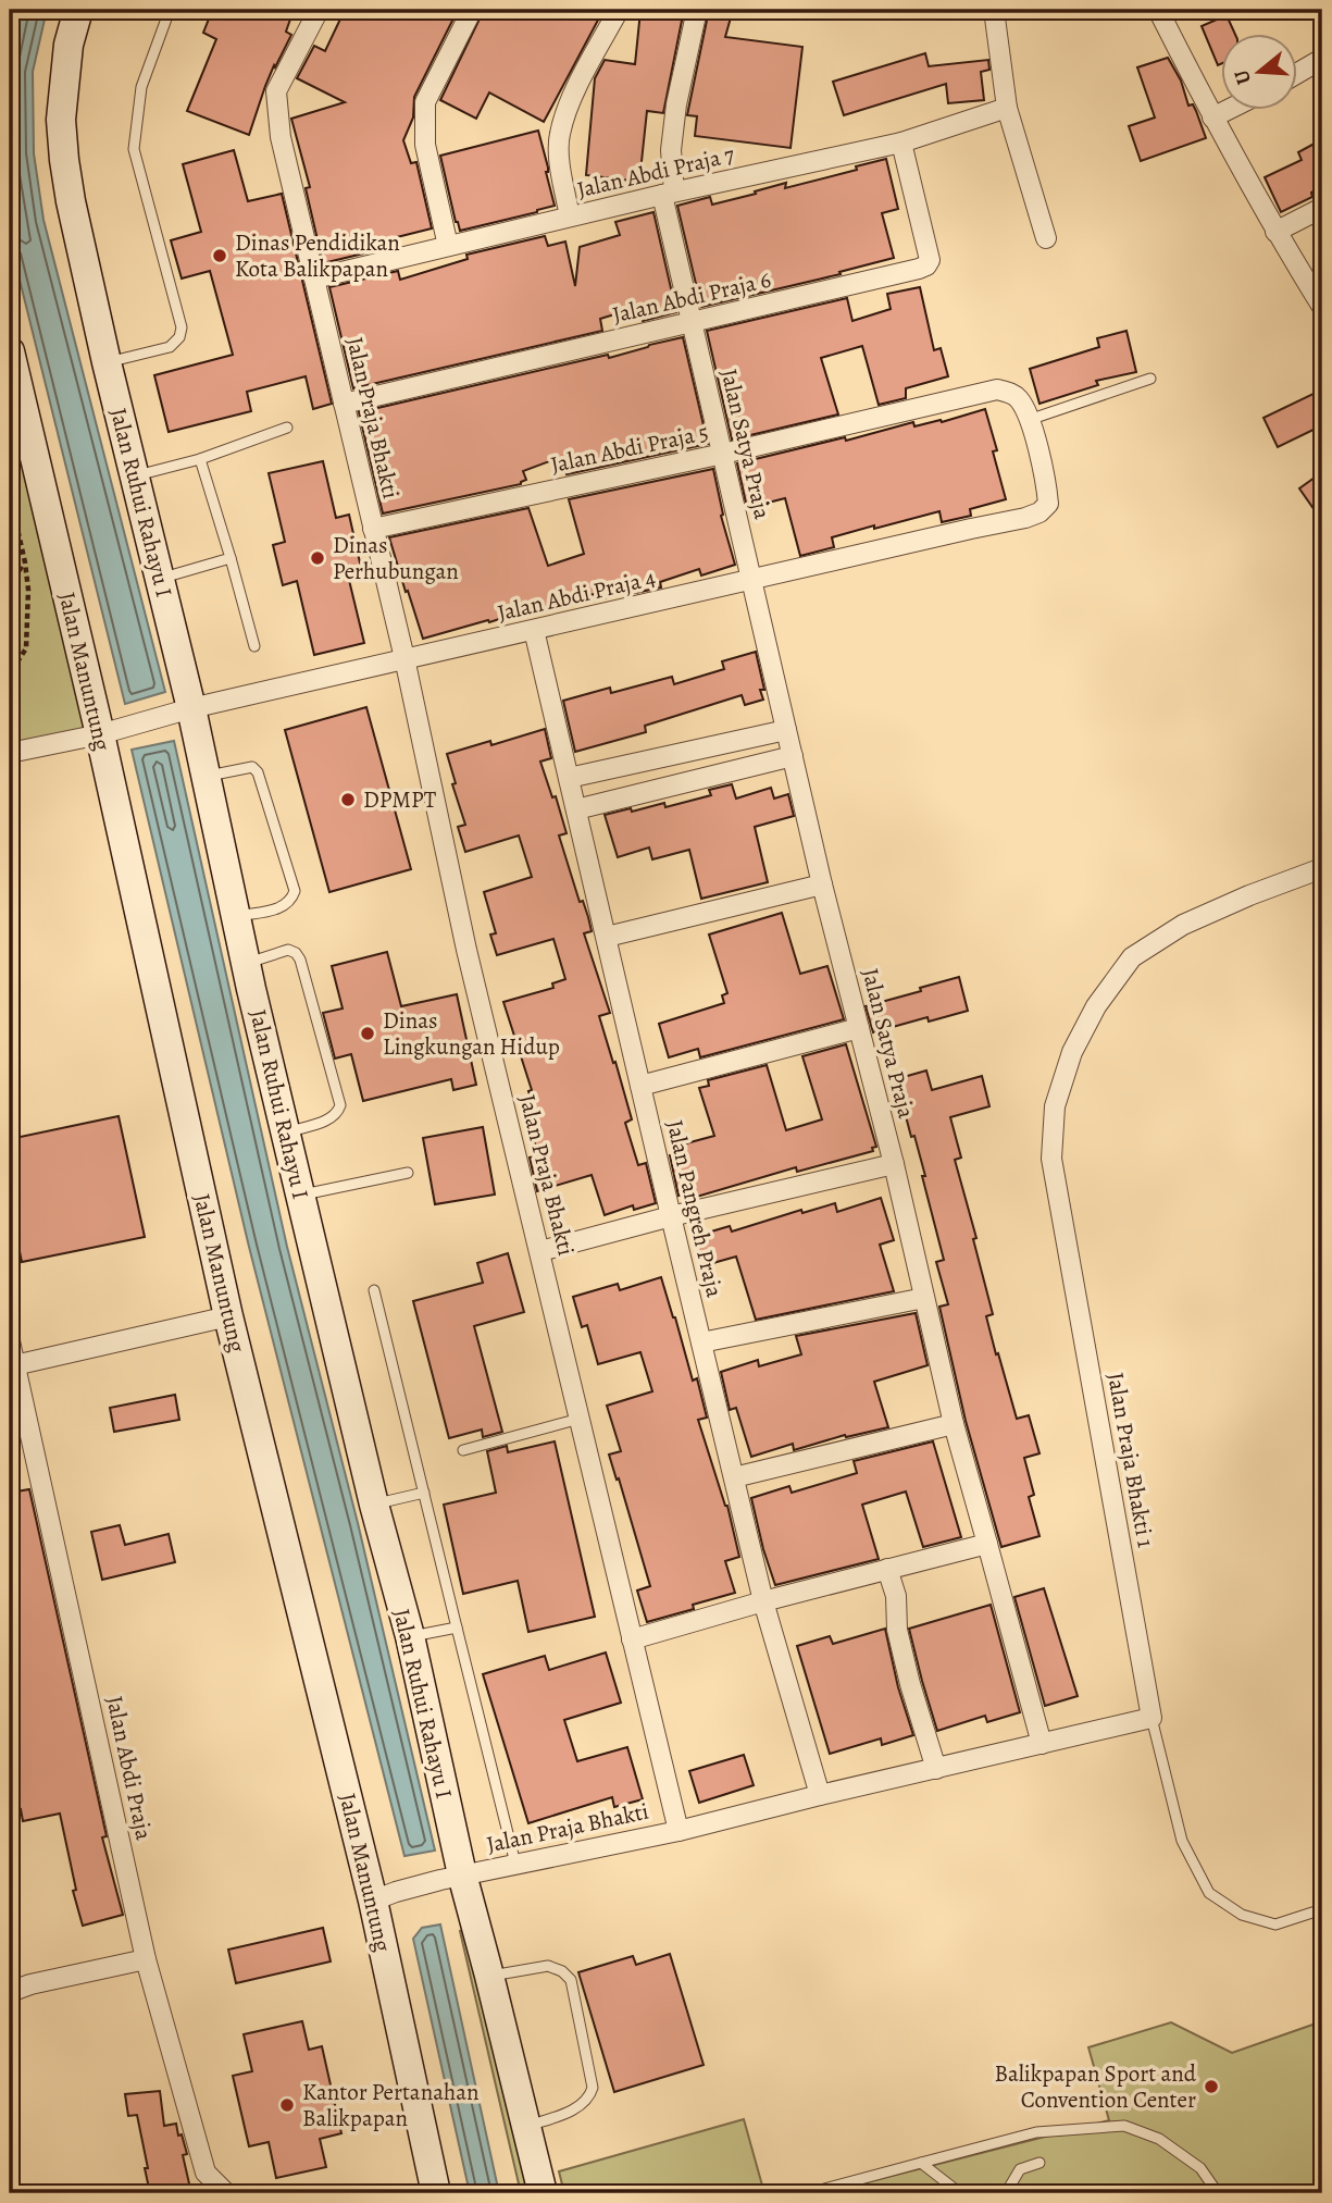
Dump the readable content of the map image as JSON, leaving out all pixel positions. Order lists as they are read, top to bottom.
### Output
{
  "streets": {
    "street": [
      "Jalan Abdi Praja 7",
      "Jalan Abdi Praja 6",
      "Jalan Praja Bhakti",
      "Jalan Satya Praja",
      "Jalan Abdi Praja 5",
      "Jalan Ruhui Rahayu I",
      "Jalan Abdi Praja 4",
      "Jalan Manuntung",
      "Jalan Pangreh Praja",
      "Jalan Praja Bhakti 1",
      "Jalan Abdi Praja"
    ]
  },
  "crossings": [
    ["Jalan Abdi Praja 7", "Jalan Abdi Praja 6"],
    ["Jalan Abdi Praja 7", "Jalan Praja Bhakti"],
    ["Jalan Abdi Praja 7", "Jalan Satya Praja"],
    ["Jalan Abdi Praja 6", "Jalan Praja Bhakti"],
    ["Jalan Abdi Praja 6", "Jalan Satya Praja"],
    ["Jalan Praja Bhakti", "Jalan Abdi Praja 5"],
    ["Jalan Praja Bhakti", "Jalan Ruhui Rahayu I"],
    ["Jalan Praja Bhakti", "Jalan Abdi Praja 4"],
    ["Jalan Praja Bhakti", "Jalan Manuntung"],
    ["Jalan Satya Praja", "Jalan Abdi Praja 5"],
    ["Jalan Satya Praja", "Jalan Abdi Praja 4"],
    ["Jalan Abdi Praja 5", "Jalan Abdi Praja 4"],
    ["Jalan Ruhui Rahayu I", "Jalan Abdi Praja 4"],
    ["Jalan Abdi Praja 4", "Jalan Manuntung"],
    ["Jalan Abdi Praja 4", "Jalan Pangreh Praja"]
  ],
  "places": [
    "Dinas Pendidikan Kota Balikpapan",
    "Dinas Perhubungan",
    "DPMPT",
    "Dinas Lingkungan Hidup",
    "Balikpapan Sport and Convention Center",
    "Kantor Pertanahan Balikpapan"
  ],
  "north": "left"
}
